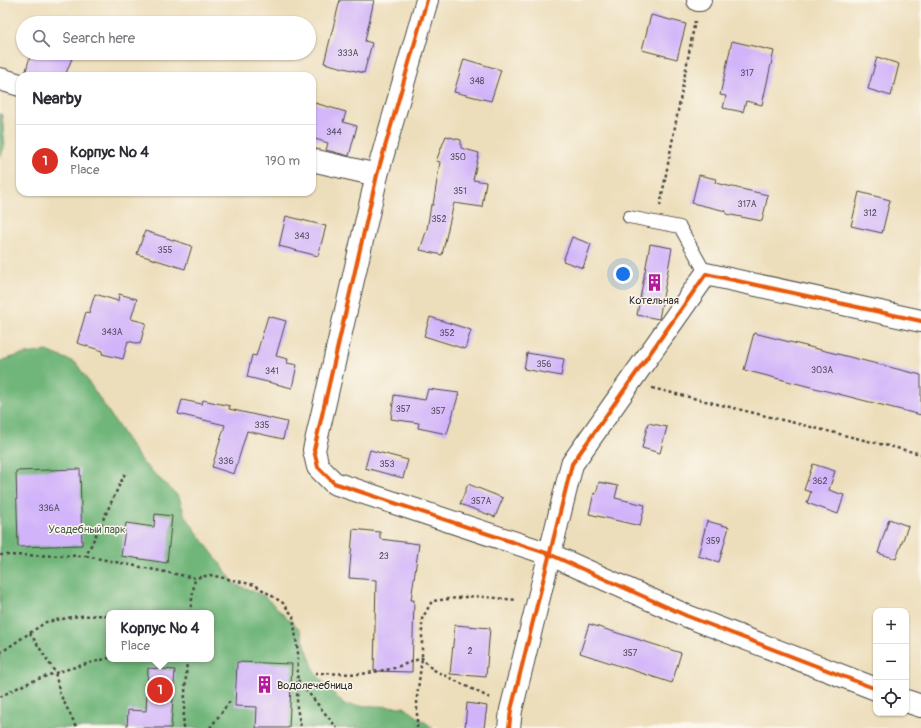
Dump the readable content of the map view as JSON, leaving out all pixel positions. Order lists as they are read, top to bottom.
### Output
{
  "parks": ["Усадебный парк"],
  "places": {
    "building": ["Котельная", "Водолечебница"]
  },
  "house_numbers": [
    "333А",
    "317",
    "348",
    "344",
    "350",
    "351",
    "317А",
    "312",
    "352",
    "343",
    "355",
    "343А",
    "352",
    "356",
    "303А",
    "341",
    "357",
    "357",
    "335",
    "336",
    "353",
    "362",
    "357А",
    "336А",
    "359",
    "23",
    "2",
    "357"
  ],
  "page": {
    "search": "Search here",
    "heading": "Nearby",
    "list": [
      {
        "mark": "1",
        "name": "Корпус № 4",
        "note": "Place",
        "value": "190 m"
      }
    ],
    "map_buttons": ["+", "−"],
    "popup": ["Корпус № 4", "Place"],
    "pins": "1"
  }
}
